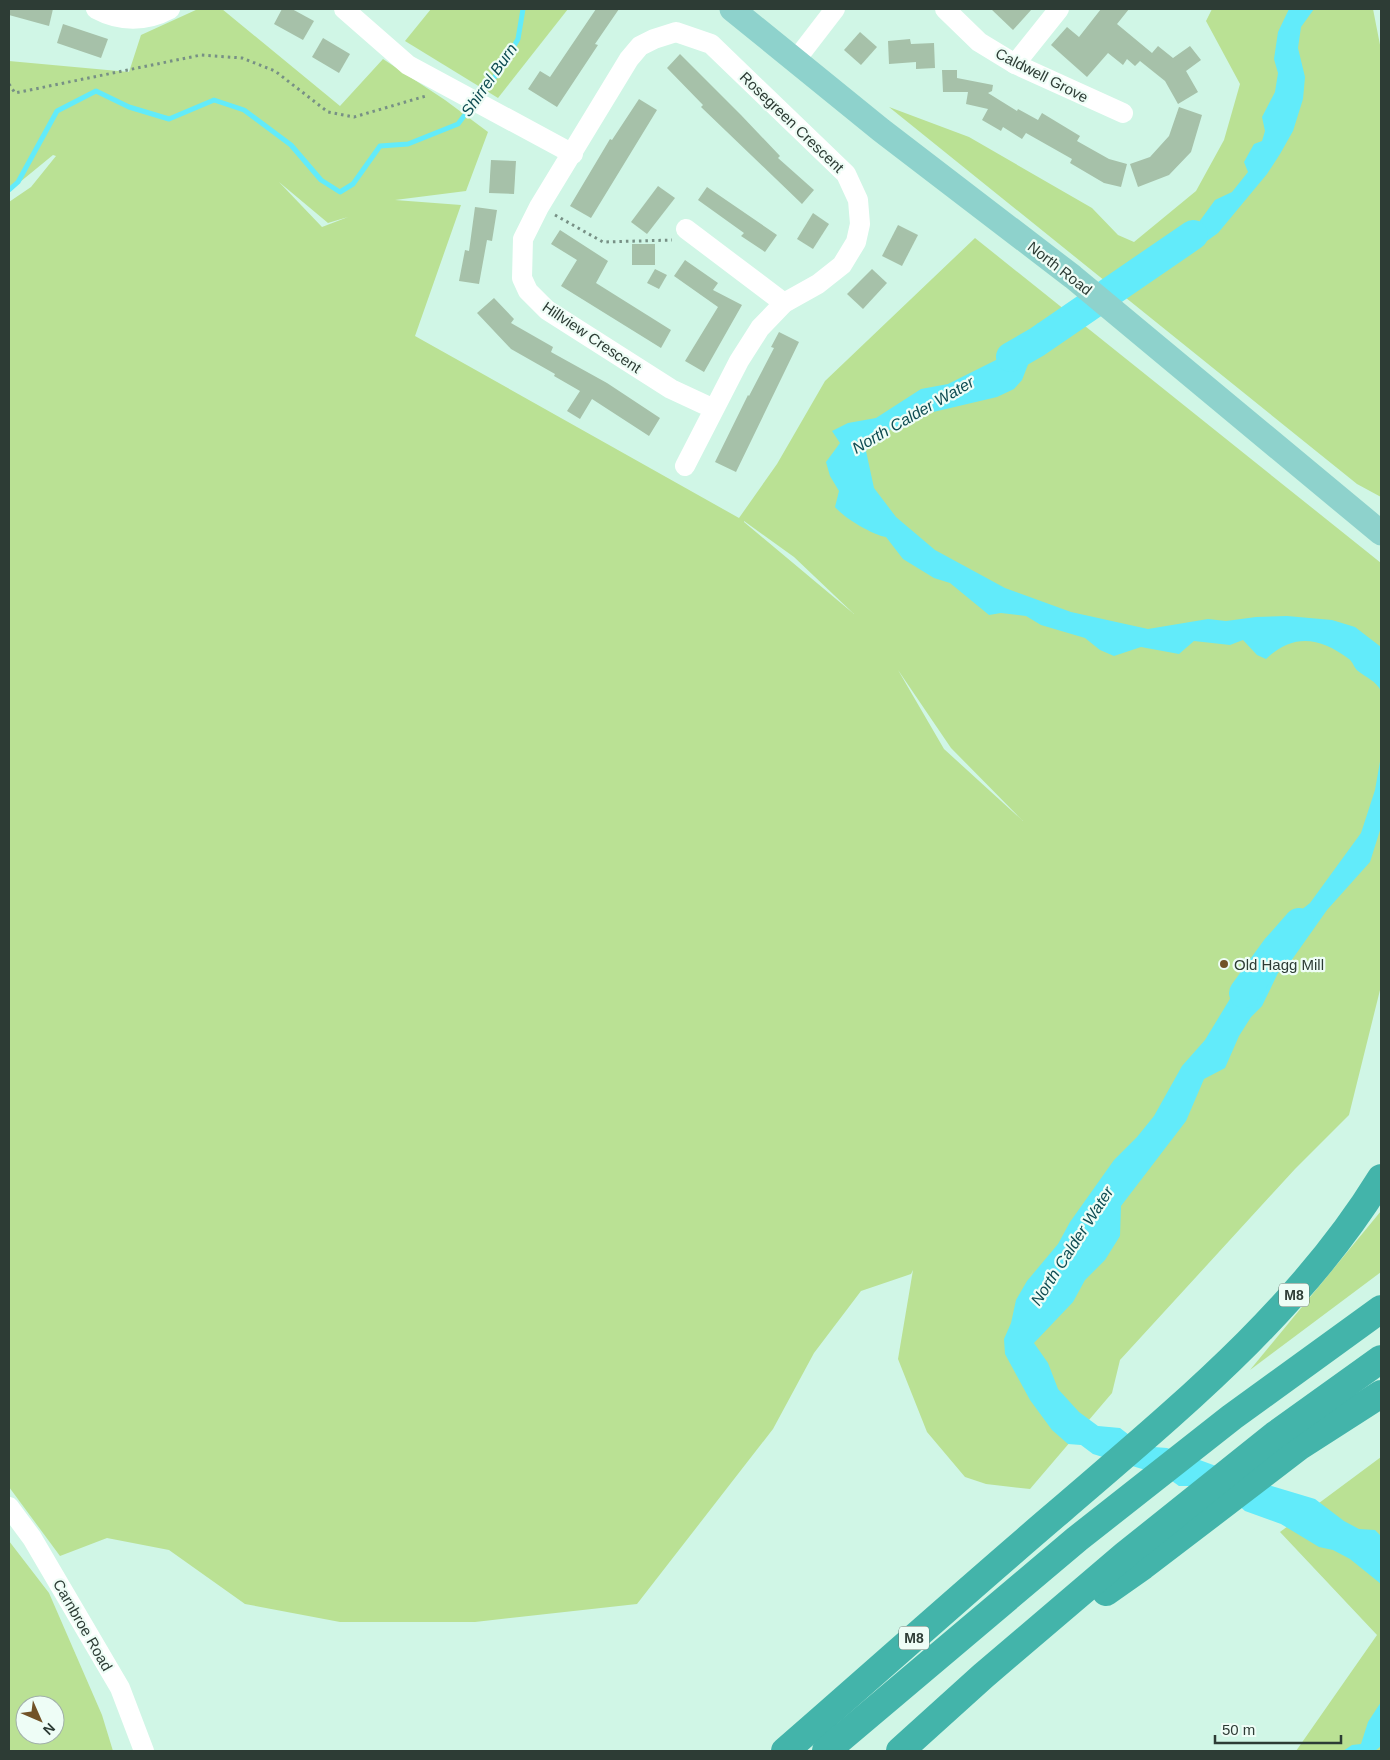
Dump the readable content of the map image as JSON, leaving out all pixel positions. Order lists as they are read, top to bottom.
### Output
{
  "streets": {
    "highway": ["M8"],
    "main road": ["North Road"],
    "street": [
      "Caldwell Grove",
      "Rosegreen Crescent",
      "Hillview Crescent",
      "Carnbroe Road"
    ]
  },
  "crossings": [
    ["Rosegreen Crescent", "Hillview Crescent"]
  ],
  "water": ["Shirrel Burn", "North Calder Water"],
  "places": ["Old Hagg Mill"],
  "scale_bar": "50 m",
  "north": "bottom right"
}
